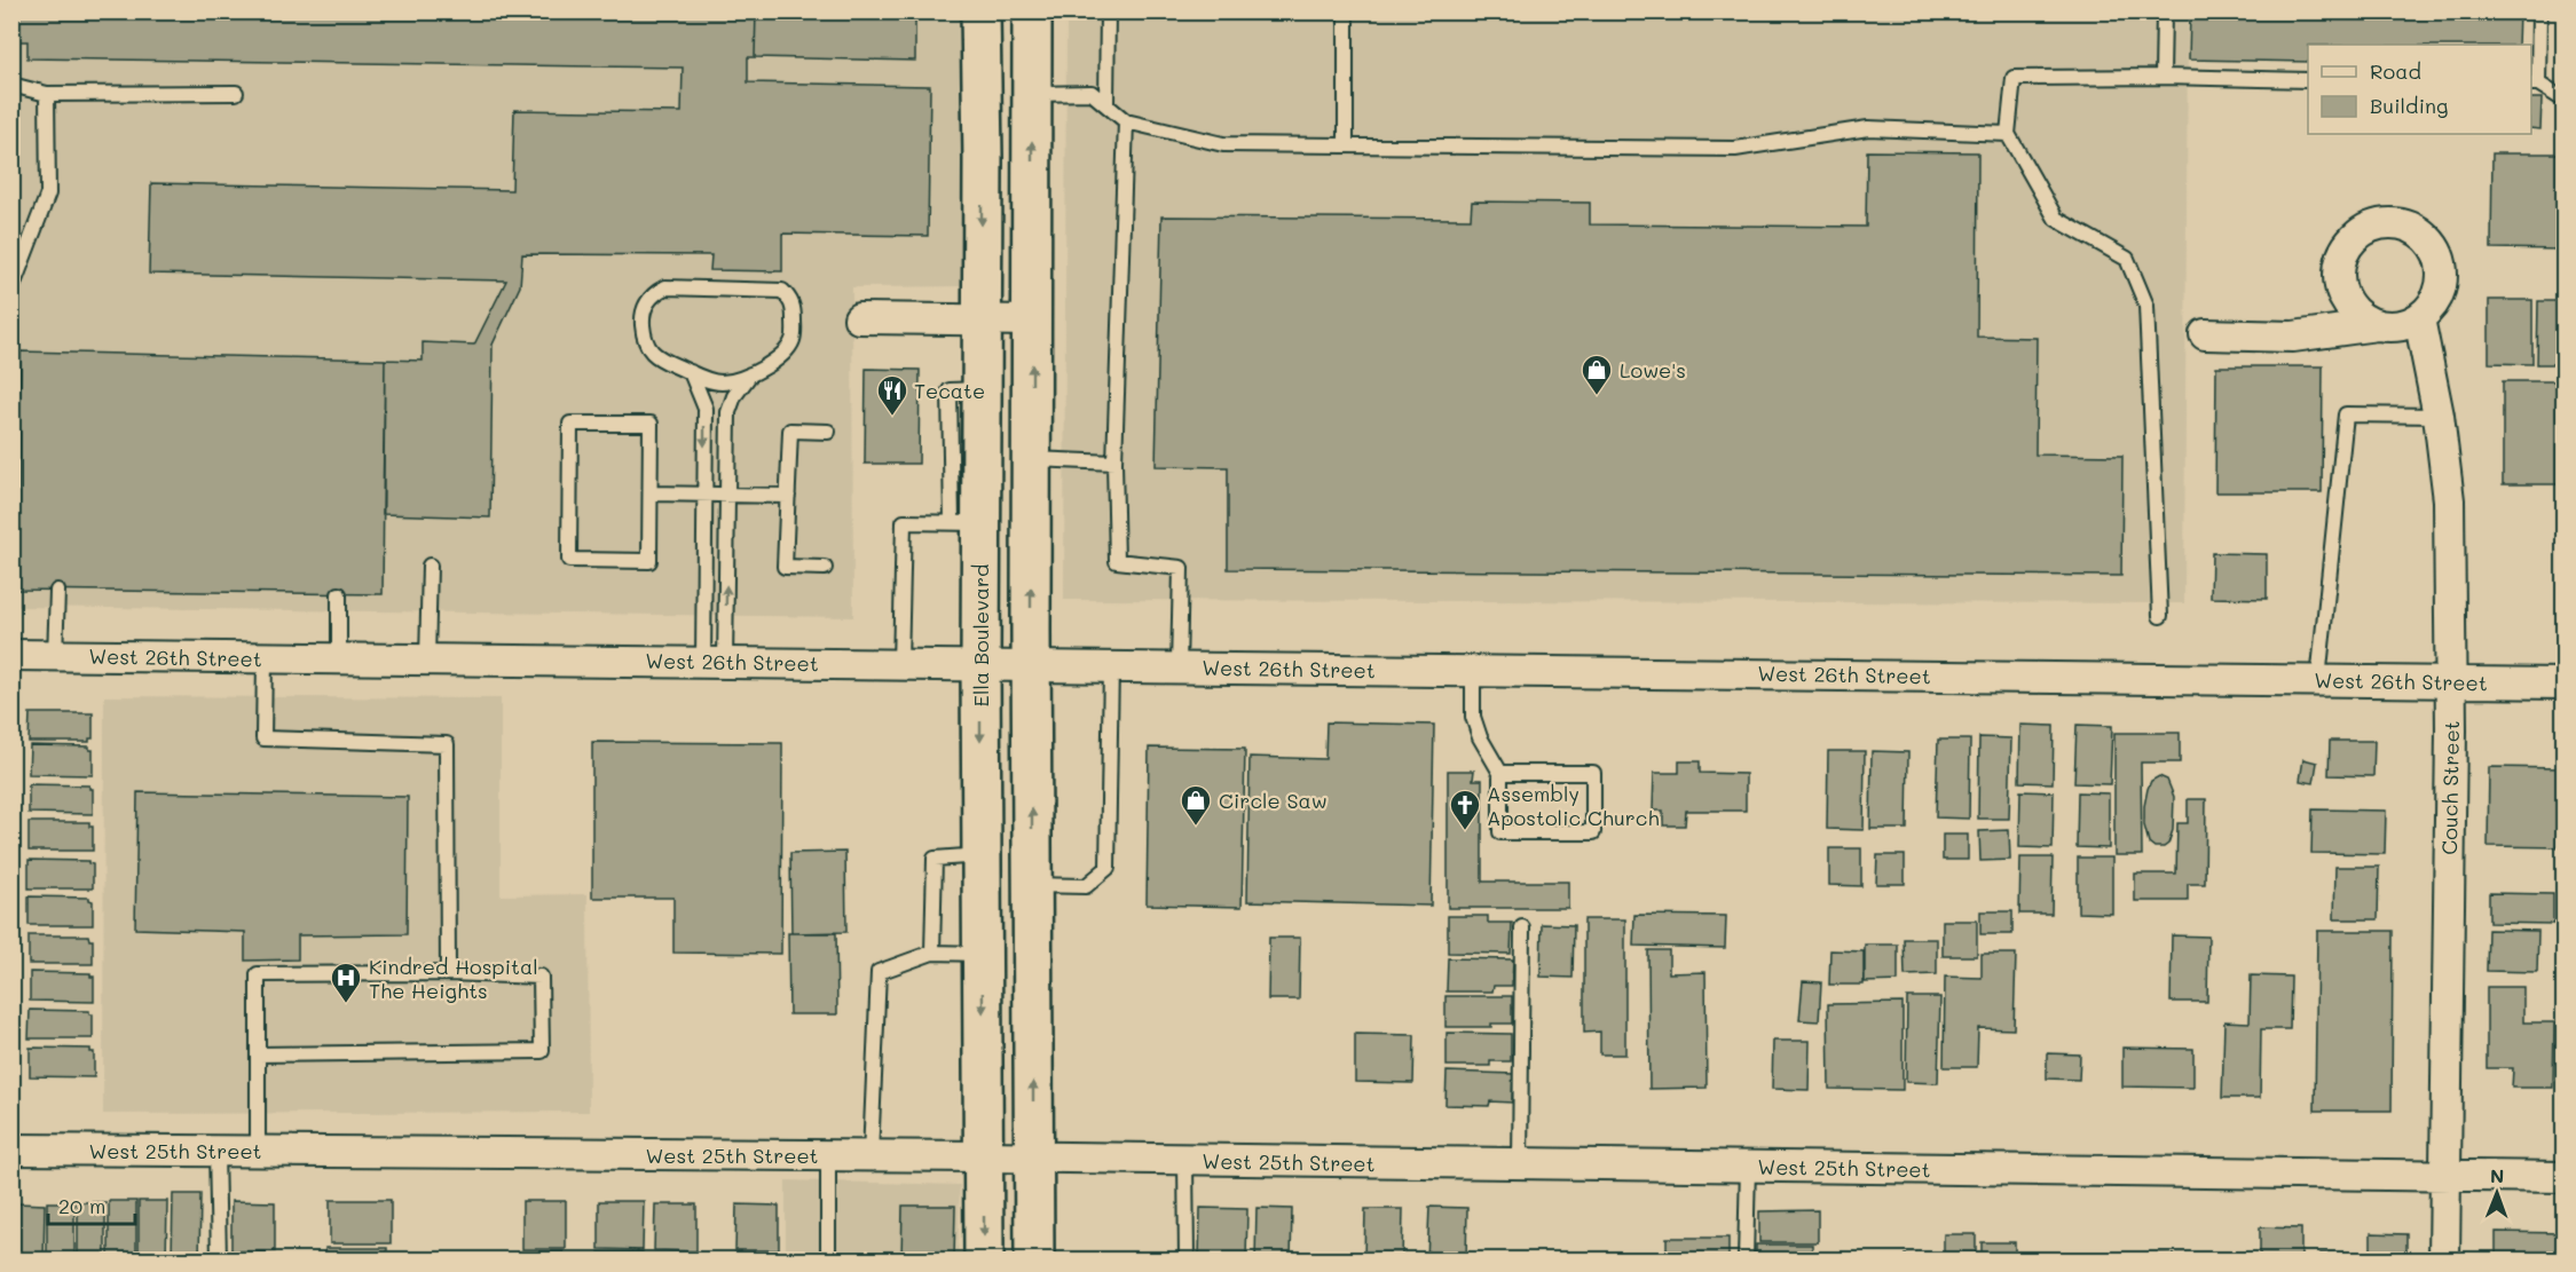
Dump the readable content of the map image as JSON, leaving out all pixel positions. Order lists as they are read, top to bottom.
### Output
{
  "streets": {
    "main road": ["Ella Boulevard"],
    "street": ["West 26th Street", "Couch Street", "West 25th Street"]
  },
  "crossings": [
    ["Ella Boulevard", "West 26th Street"],
    ["Ella Boulevard", "West 25th Street"],
    ["West 26th Street", "Couch Street"],
    ["Couch Street", "West 25th Street"]
  ],
  "places": {
    "shop": ["Lowe's", "Circle Saw"],
    "restaurant": ["Tecate"],
    "church": ["Assembly Apostolic Church"],
    "hospital": ["Kindred Hospital The Heights"]
  },
  "legend": ["Road", "Building"],
  "scale_bar": "20 m",
  "north": "top"
}
